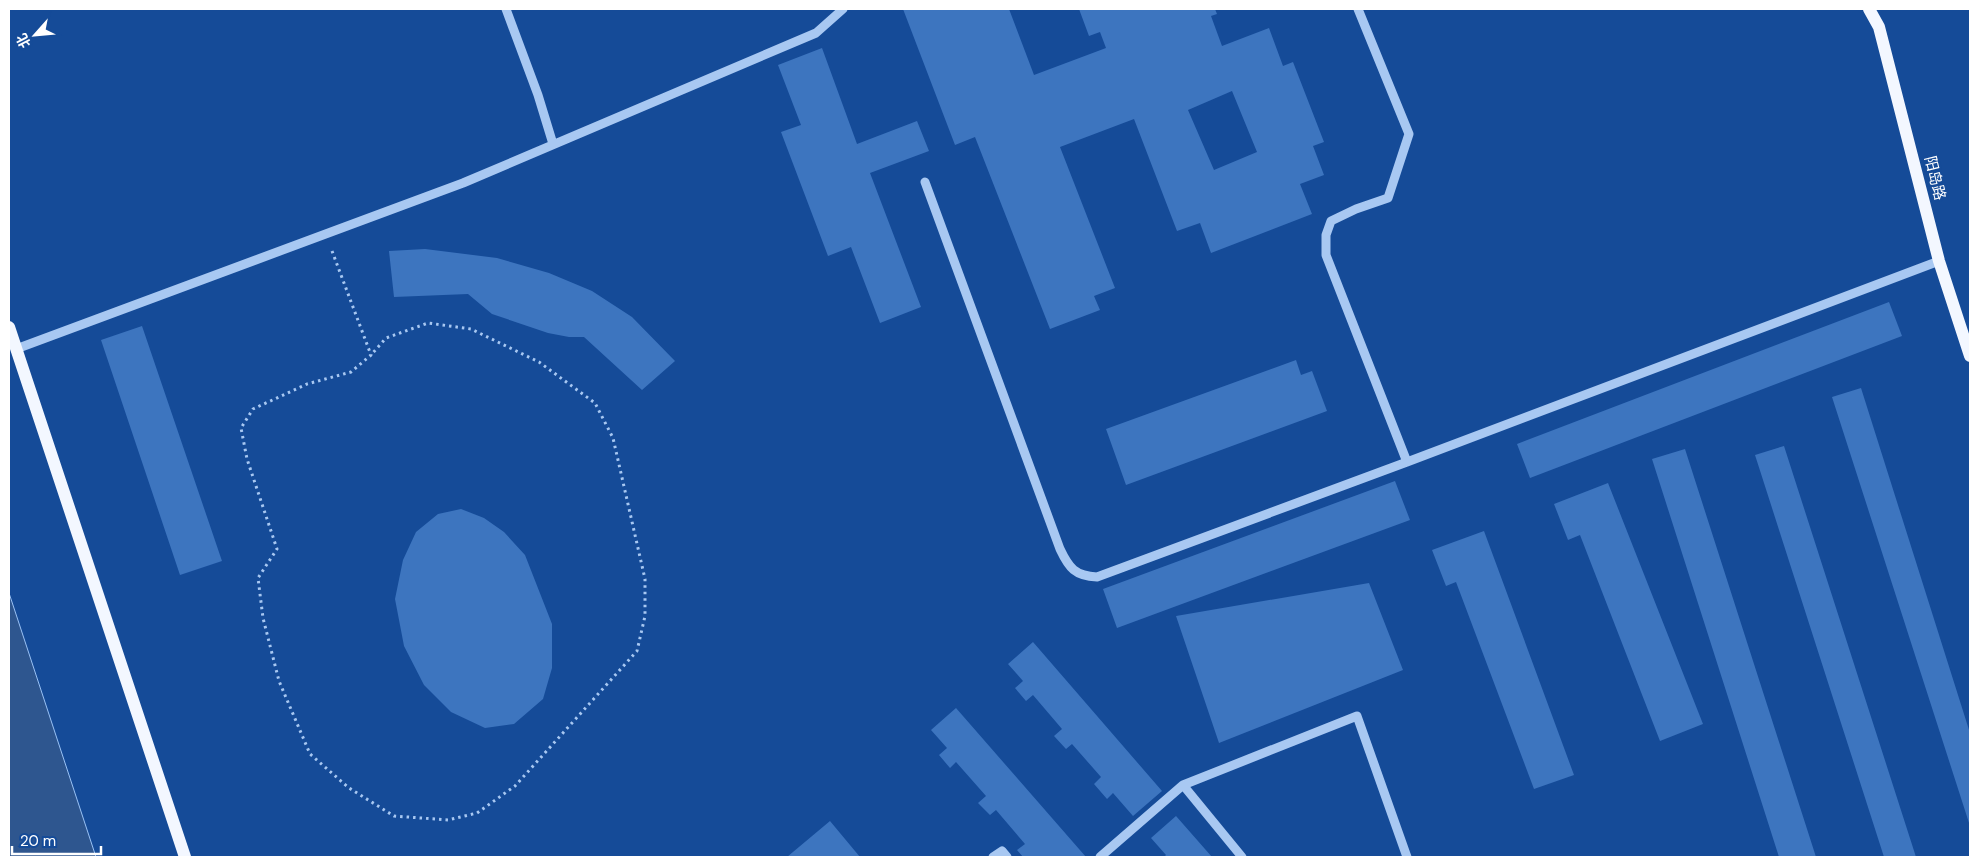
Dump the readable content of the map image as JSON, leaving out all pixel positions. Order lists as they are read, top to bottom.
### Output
{
  "streets": {
    "main road": ["阳岛路"]
  },
  "scale_bar": "20 m",
  "north": "bottom left"
}
